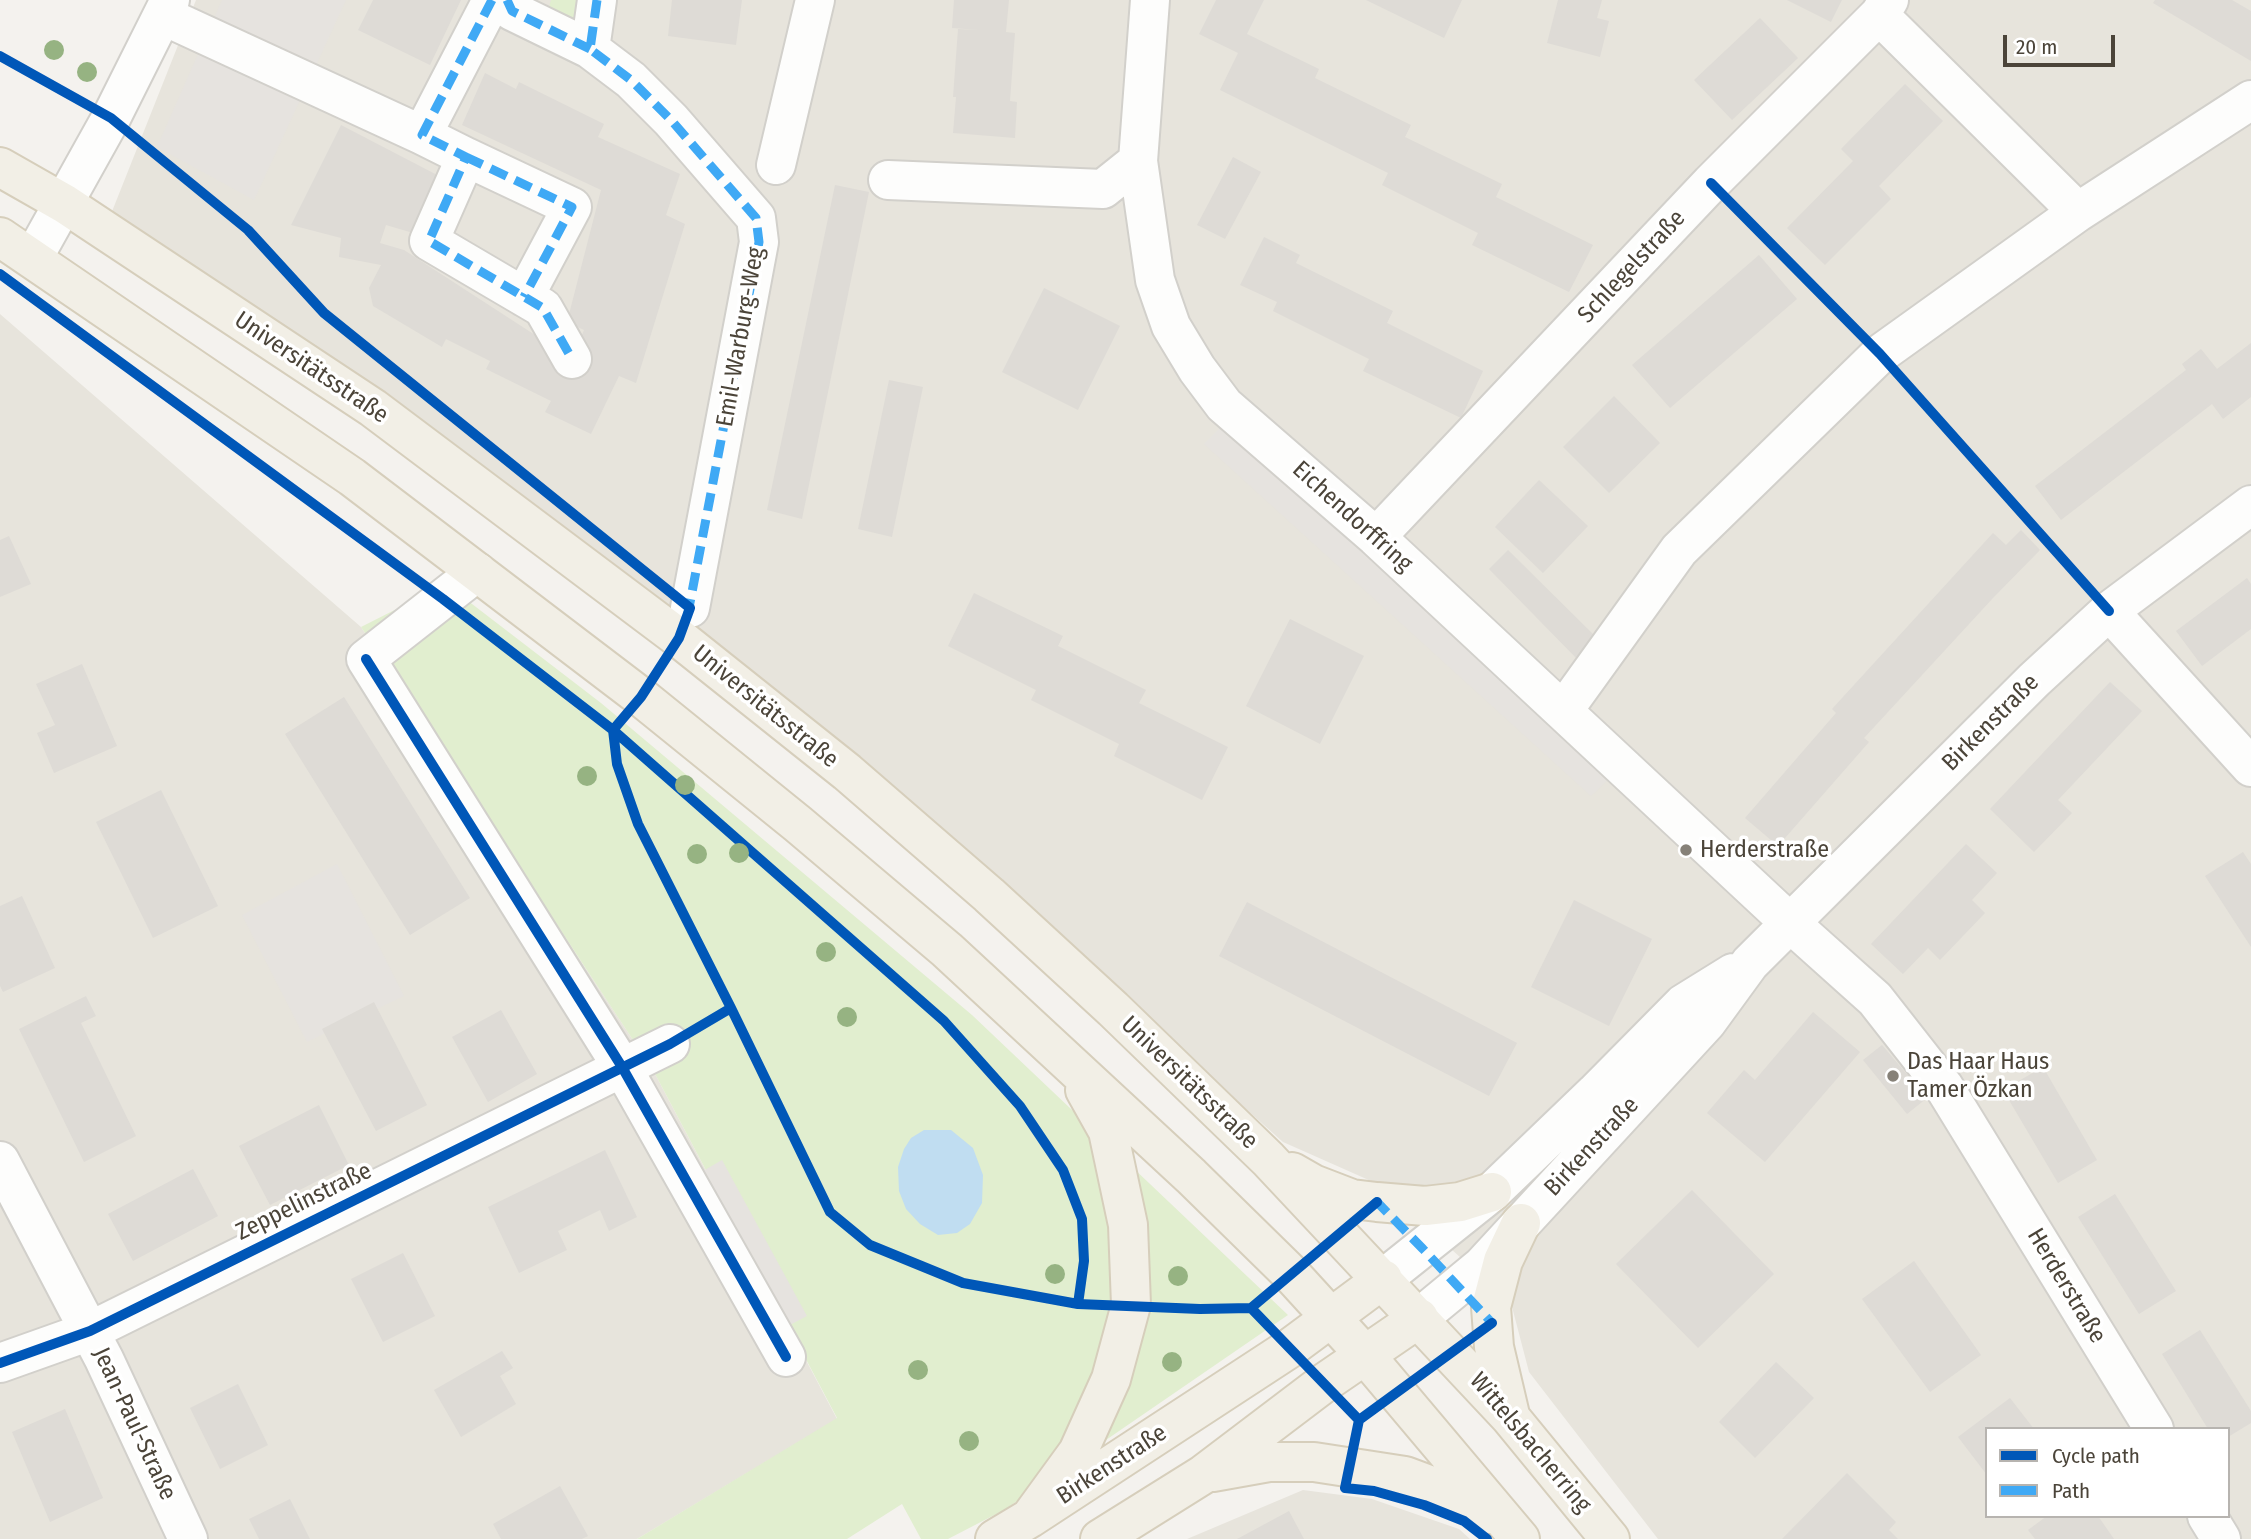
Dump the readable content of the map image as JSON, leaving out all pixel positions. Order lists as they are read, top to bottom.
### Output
{
  "streets": {
    "main road": ["Universitätsstraße", "Birkenstraße", "Wittelsbacherring"],
    "street": [
      "Schlegelstraße",
      "Emil-Warburg-Weg",
      "Eichendorffring",
      "Zeppelinstraße",
      "Herderstraße",
      "Jean-Paul-Straße"
    ]
  },
  "crossings": [
    ["Schlegelstraße", "Eichendorffring"],
    ["Universitätsstraße", "Birkenstraße"],
    ["Universitätsstraße", "Wittelsbacherring"],
    ["Eichendorffring", "Birkenstraße"],
    ["Eichendorffring", "Herderstraße"],
    ["Birkenstraße", "Herderstraße"],
    ["Birkenstraße", "Wittelsbacherring"],
    ["Zeppelinstraße", "Jean-Paul-Straße"]
  ],
  "places": ["Herderstraße", "Das Haar Haus Tamer Özkan"],
  "legend": ["Cycle path", "Path"],
  "scale_bar": "20 m"
}
